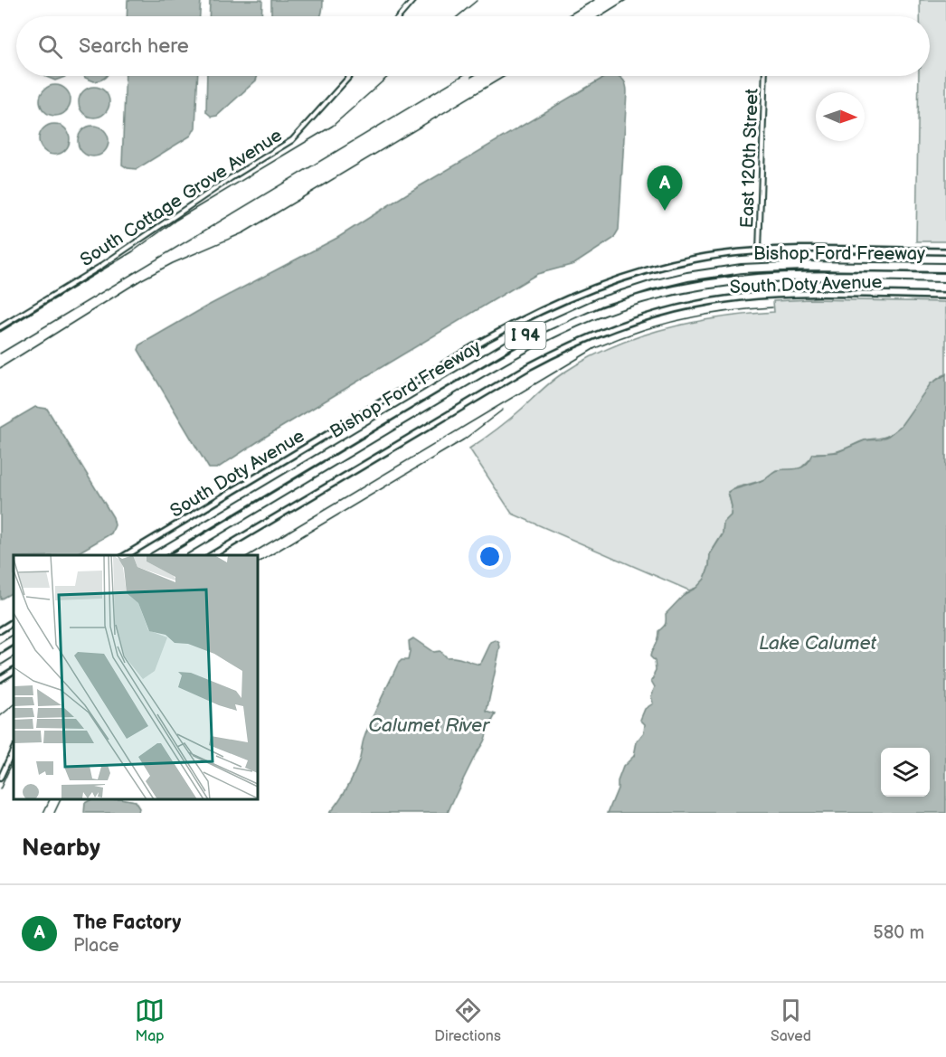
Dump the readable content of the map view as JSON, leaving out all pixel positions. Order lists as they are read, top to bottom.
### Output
{
  "streets": {
    "highway": ["Bishop Ford Freeway", "I 94"],
    "street": ["East 120th Street", "South Cottage Grove Avenue", "South Doty Avenue"]
  },
  "crossings": [
    ["East 120th Street", "South Doty Avenue"]
  ],
  "water": ["Lake Calumet", "Calumet River"],
  "north": "right",
  "page": {
    "search": "Search here",
    "pins": "A",
    "heading": "Nearby",
    "list": [
      {
        "mark": "A",
        "name": "The Factory",
        "note": "Place",
        "value": "580 m"
      }
    ],
    "nav": ["Map", "Directions", "Saved"]
  }
}
